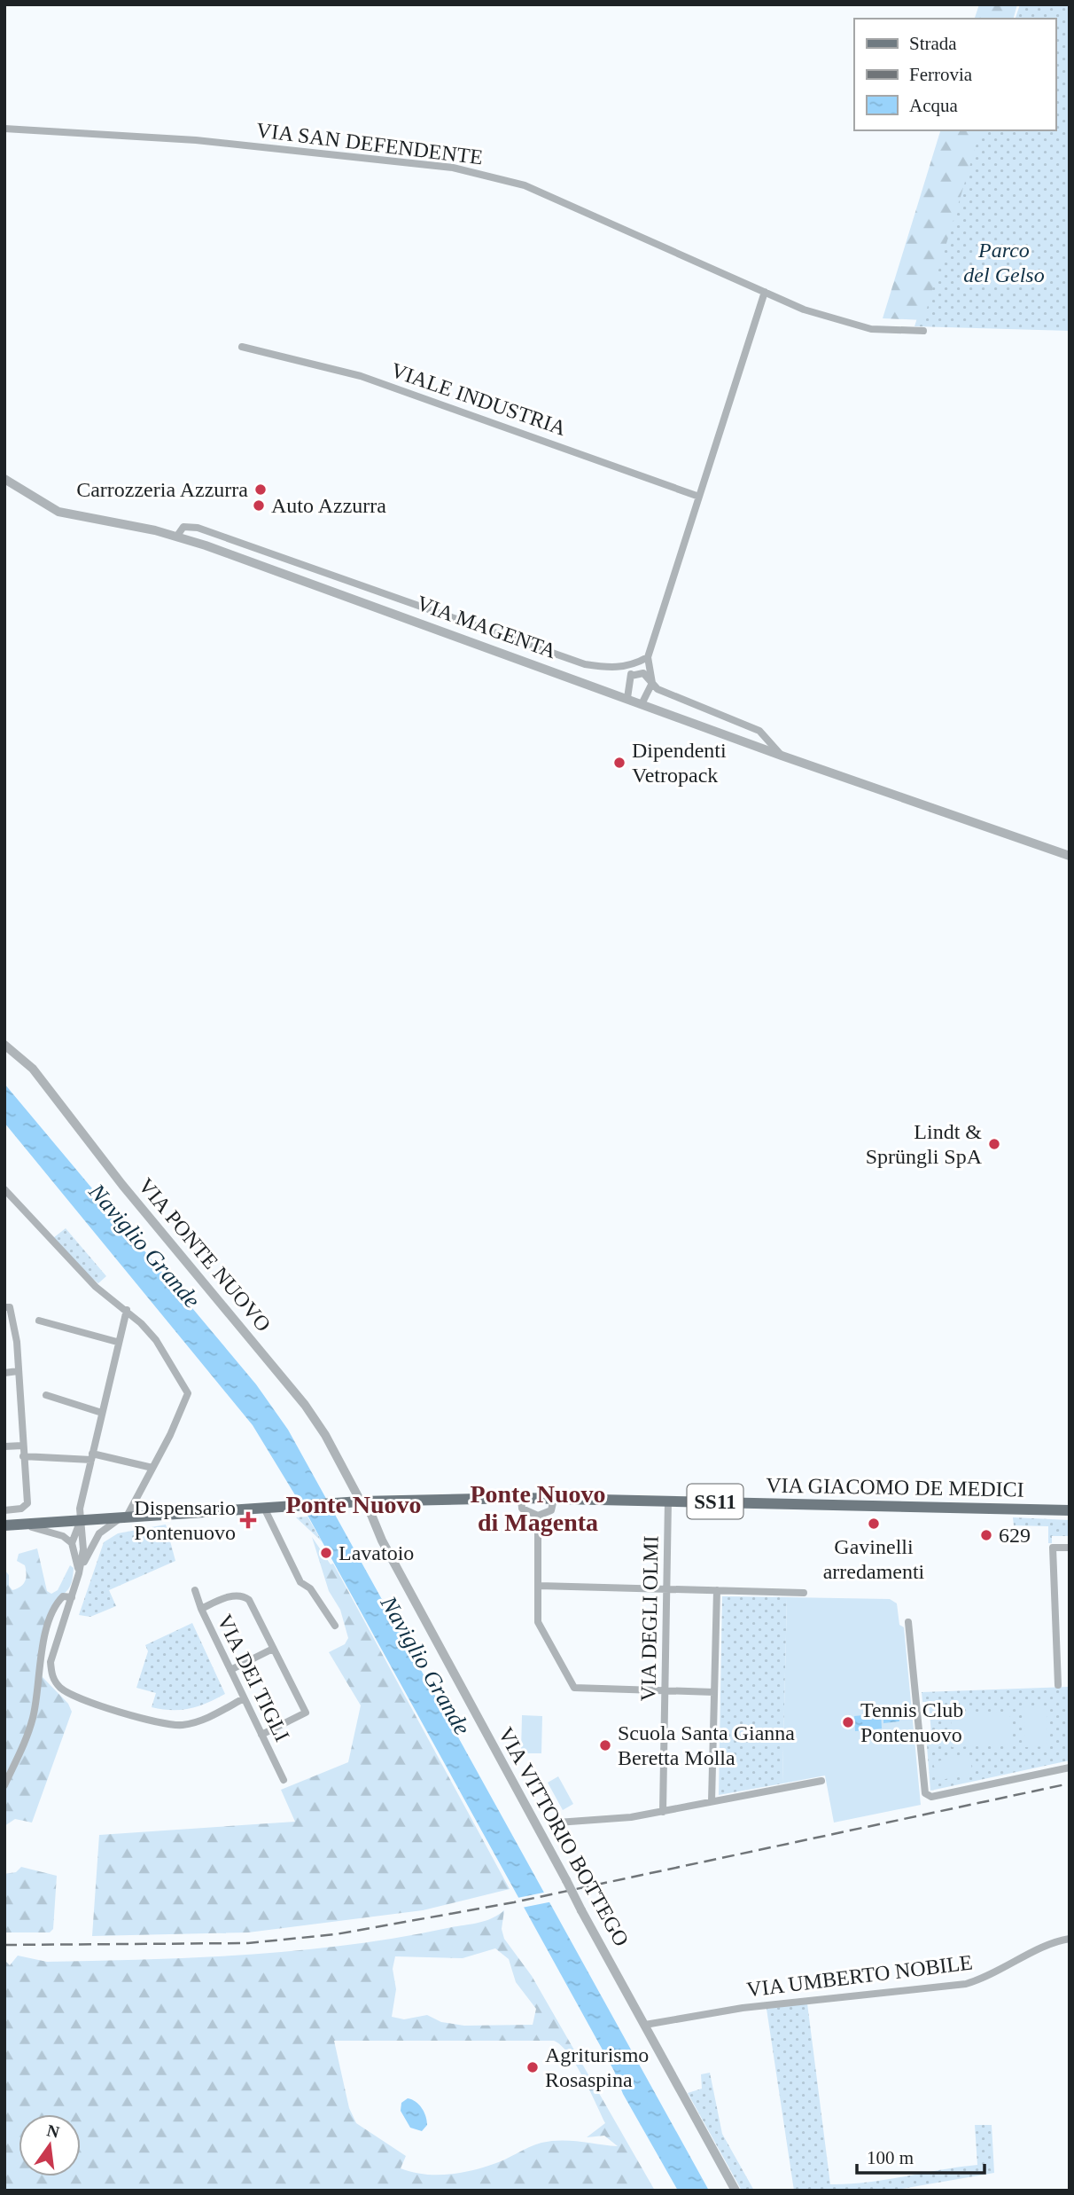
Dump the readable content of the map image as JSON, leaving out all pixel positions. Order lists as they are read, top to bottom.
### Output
{
  "streets": {
    "main road": ["VIA GIACOMO DE MEDICI", "SS11"],
    "street": [
      "VIA SAN DEFENDENTE",
      "VIALE INDUSTRIA",
      "VIA MAGENTA",
      "VIA PONTE NUOVO",
      "VIA DEGLI OLMI",
      "VIA DEI TIGLI",
      "VIA VITTORIO BOTTEGO",
      "VIA UMBERTO NOBILE"
    ]
  },
  "crossings": [
    ["VIA PONTE NUOVO", "VIA GIACOMO DE MEDICI"],
    ["VIA PONTE NUOVO", "VIA VITTORIO BOTTEGO"],
    ["VIA GIACOMO DE MEDICI", "VIA DEGLI OLMI"],
    ["VIA GIACOMO DE MEDICI", "VIA VITTORIO BOTTEGO"],
    ["VIA VITTORIO BOTTEGO", "VIA UMBERTO NOBILE"]
  ],
  "districts": ["Ponte Nuovo di Magenta", "Ponte Nuovo"],
  "water": ["Naviglio Grande"],
  "parks": ["Parco del Gelso"],
  "places": {
    "other": [
      "Carrozzeria Azzurra",
      "Auto Azzurra",
      "Dipendenti Vetropack",
      "Lindt & Sprüngli SpA",
      "Gavinelli arredamenti",
      "629",
      "Lavatoio",
      "Tennis Club Pontenuovo",
      "Scuola Santa Gianna Beretta Molla",
      "Agriturismo Rosaspina"
    ],
    "health": ["Dispensario Pontenuovo"]
  },
  "legend": ["Strada", "Ferrovia", "Acqua"],
  "scale_bar": "100 m",
  "north": "top"
}
